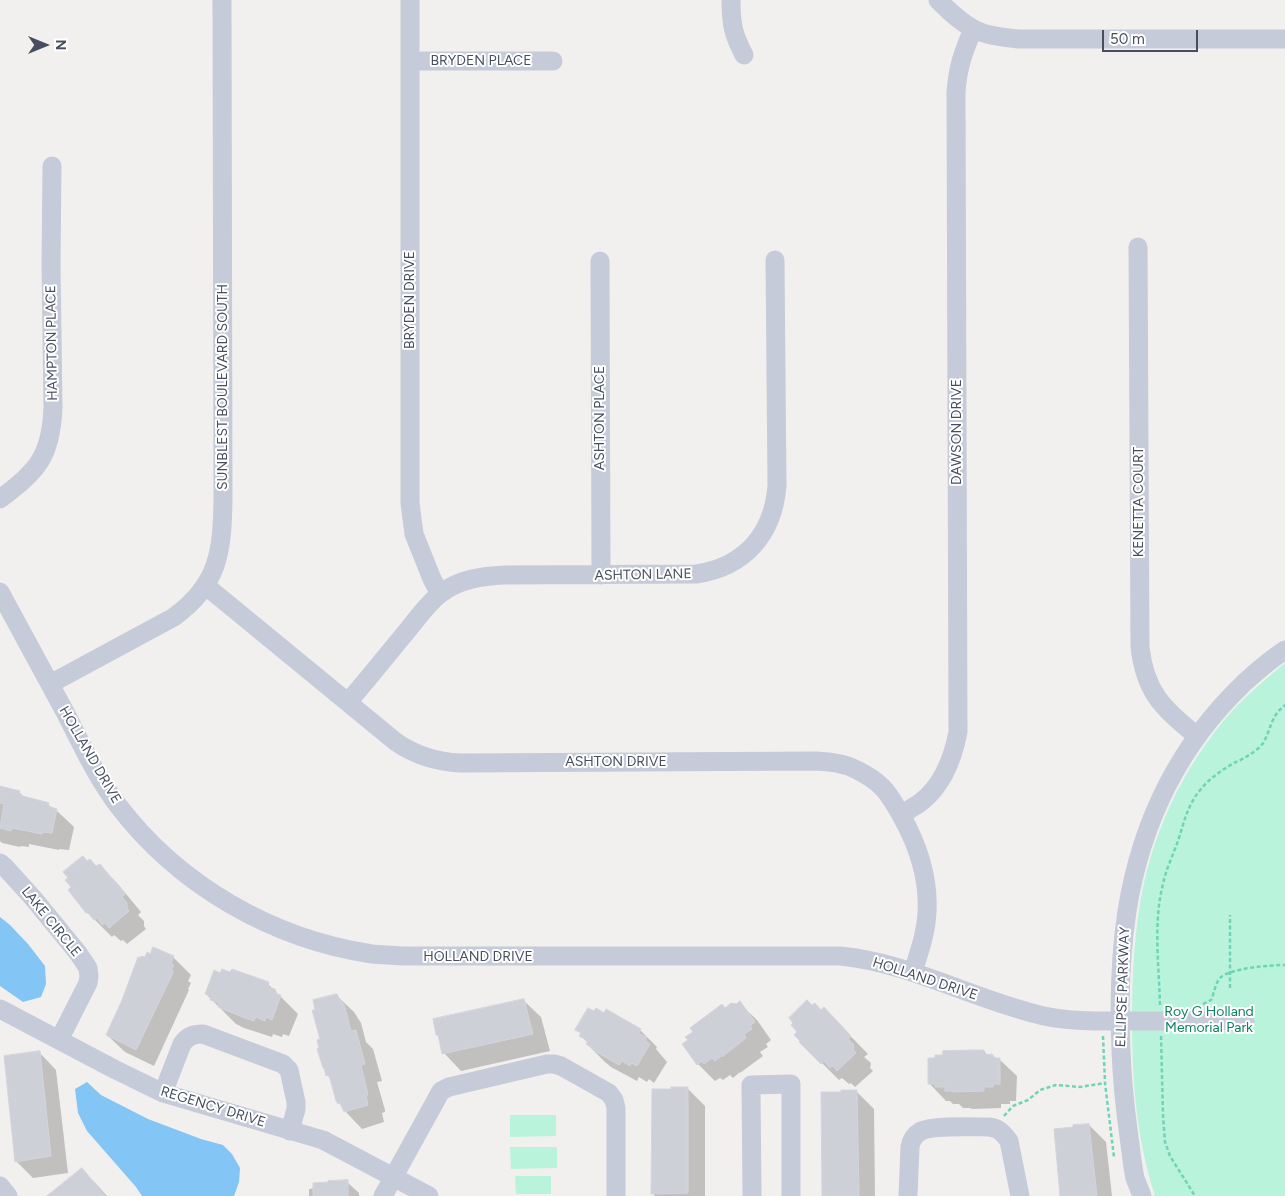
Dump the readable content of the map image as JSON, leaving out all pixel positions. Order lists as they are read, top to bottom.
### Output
{
  "streets": {
    "street": [
      "BRYDEN PLACE",
      "BRYDEN DRIVE",
      "HAMPTON PLACE",
      "SUNBLEST BOULEVARD SOUTH",
      "ASHTON PLACE",
      "DAWSON DRIVE",
      "KENETTA COURT",
      "ASHTON LANE",
      "HOLLAND DRIVE",
      "ASHTON DRIVE",
      "LAKE CIRCLE",
      "ELLIPSE PARKWAY",
      "REGENCY DRIVE"
    ]
  },
  "crossings": [
    ["BRYDEN PLACE", "BRYDEN DRIVE"],
    ["BRYDEN DRIVE", "ASHTON LANE"],
    ["SUNBLEST BOULEVARD SOUTH", "HOLLAND DRIVE"],
    ["SUNBLEST BOULEVARD SOUTH", "ASHTON DRIVE"],
    ["ASHTON PLACE", "ASHTON LANE"],
    ["DAWSON DRIVE", "ASHTON DRIVE"],
    ["KENETTA COURT", "ELLIPSE PARKWAY"],
    ["ASHTON LANE", "ASHTON DRIVE"],
    ["HOLLAND DRIVE", "ASHTON DRIVE"],
    ["HOLLAND DRIVE", "ELLIPSE PARKWAY"],
    ["LAKE CIRCLE", "REGENCY DRIVE"]
  ],
  "parks": ["Roy G Holland Memorial Park"],
  "scale_bar": "50 m",
  "north": "right"
}
